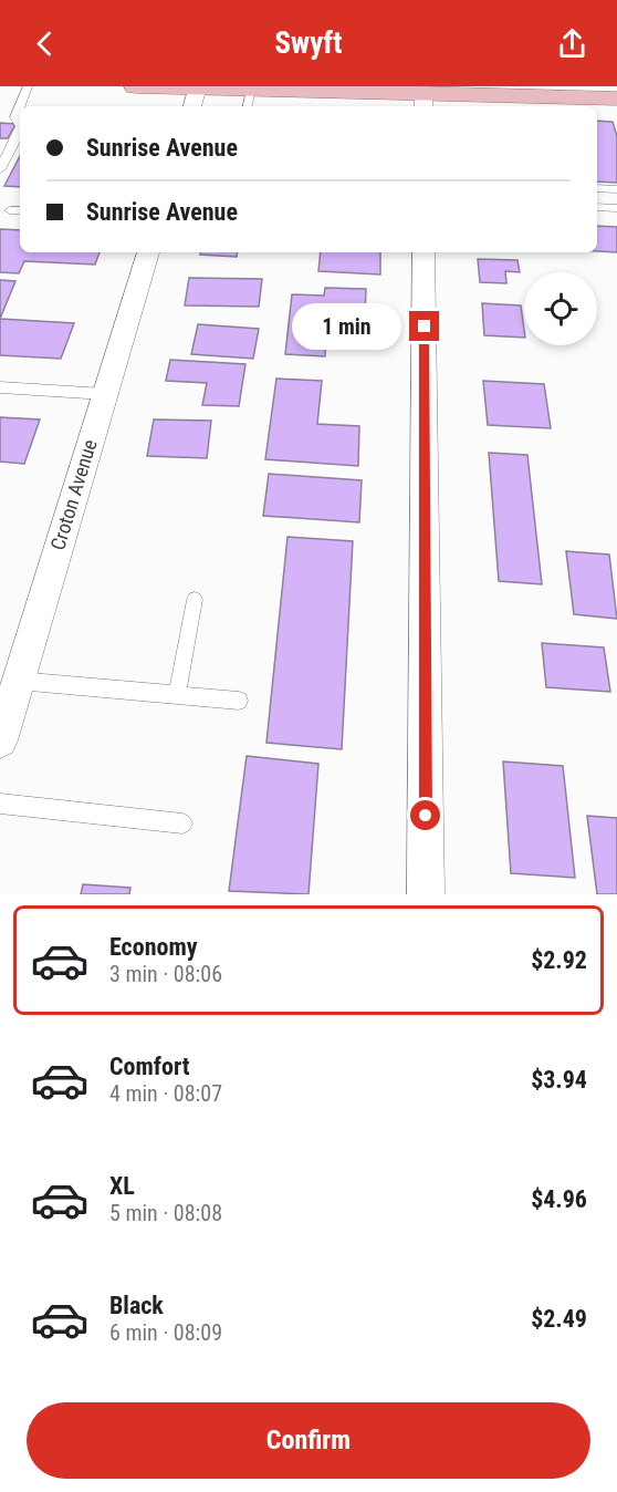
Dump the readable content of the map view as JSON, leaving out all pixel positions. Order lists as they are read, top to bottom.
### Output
{
  "streets": {
    "street": ["Croton Avenue"]
  },
  "page": {
    "header": "Swyft",
    "banner": ["Sunrise Avenue", "Sunrise Avenue"],
    "bubble": "1 min",
    "list": [
      {
        "name": "Economy",
        "note": "3 min · 08:06",
        "value": "$2.92"
      },
      {
        "name": "Comfort",
        "note": "4 min · 08:07",
        "value": "$3.94"
      },
      {
        "name": "XL",
        "note": "5 min · 08:08",
        "value": "$4.96"
      },
      {
        "name": "Black",
        "note": "6 min · 08:09",
        "value": "$2.49"
      }
    ],
    "buttons": "Confirm"
  }
}
